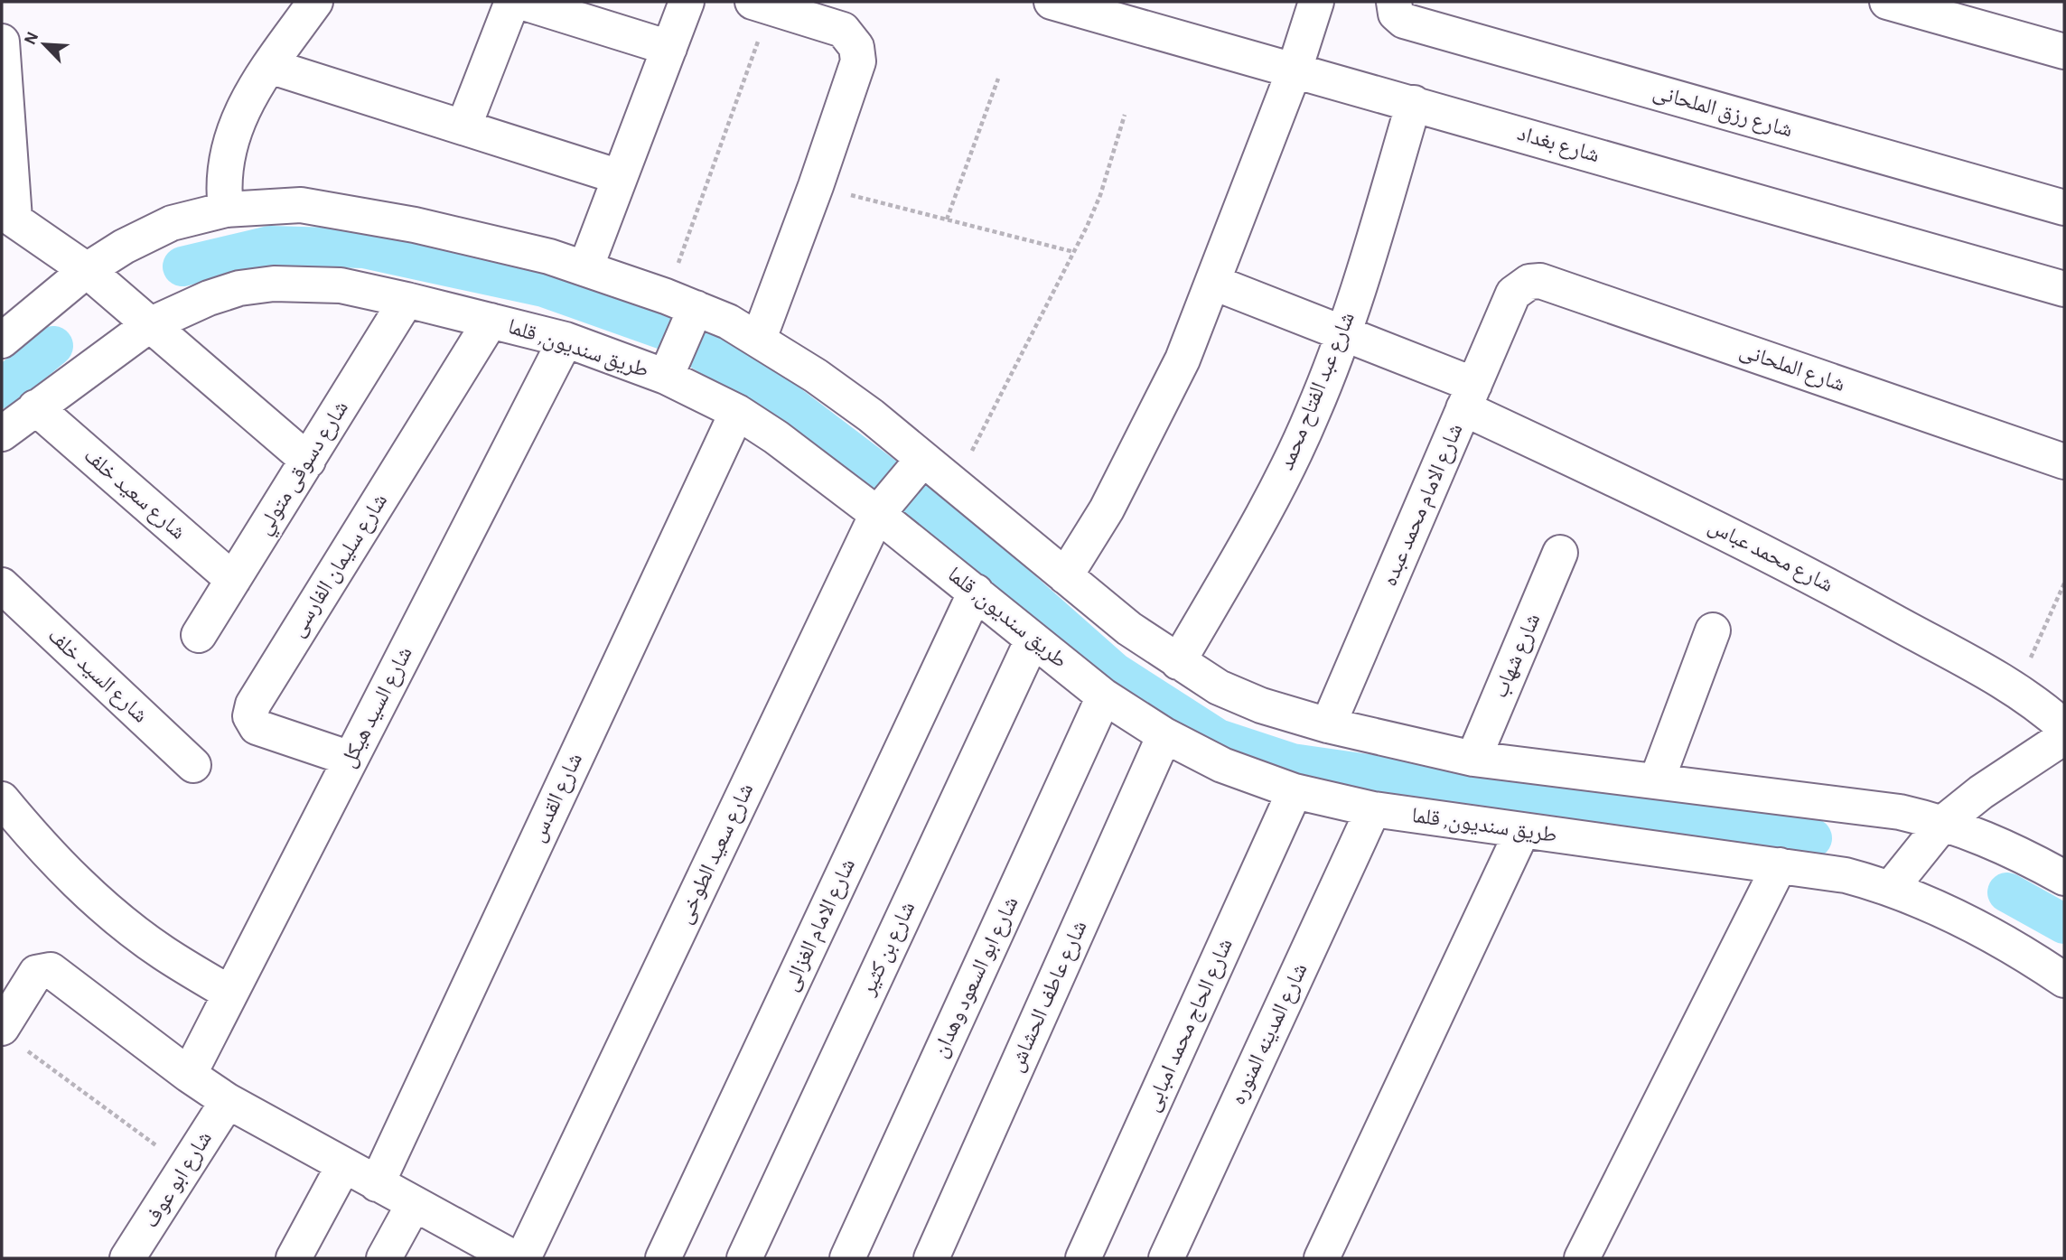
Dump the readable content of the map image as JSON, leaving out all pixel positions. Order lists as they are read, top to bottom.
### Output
{
  "streets": {
    "street": [
      "شارع رزق الملحانى",
      "شارع بغداد",
      "طريق سنديون, قلما",
      "شارع الملحانى",
      "شارع عبد الفتاح محمد",
      "شارع دسوقى متولي",
      "شارع سعيد خلف",
      "شارع الامام محمد عبده",
      "شارع محمد عباس",
      "شارع سليمان الفارسى",
      "شارع شهاب",
      "شارع السيد خلف",
      "شارع السيد هيكل",
      "شارع القدس",
      "شارع سعيد الطوخى",
      "شارع الامام الغزالى",
      "شارع بن كثير",
      "شارع ابو السعود وهدان",
      "شارع عاطف الحشاش",
      "شارع الحاج محمد امبابى",
      "شارع المدينه المنوره",
      "شارع ابو عوف"
    ]
  },
  "crossings": [
    ["شارع بغداد", "شارع عبد الفتاح محمد"],
    ["طريق سنديون, قلما", "شارع دسوقى متولي"],
    ["طريق سنديون, قلما", "شارع سعيد خلف"],
    ["طريق سنديون, قلما", "شارع سليمان الفارسى"],
    ["طريق سنديون, قلما", "شارع السيد هيكل"],
    ["طريق سنديون, قلما", "شارع القدس"],
    ["طريق سنديون, قلما", "شارع سعيد الطوخى"],
    ["طريق سنديون, قلما", "شارع الامام الغزالى"],
    ["طريق سنديون, قلما", "شارع بن كثير"],
    ["طريق سنديون, قلما", "شارع ابو السعود وهدان"],
    ["طريق سنديون, قلما", "شارع عاطف الحشاش"],
    ["طريق سنديون, قلما", "شارع الحاج محمد امبابى"],
    ["طريق سنديون, قلما", "شارع المدينه المنوره"],
    ["شارع الملحانى", "شارع الامام محمد عبده"],
    ["شارع عبد الفتاح محمد", "شارع محمد عباس"],
    ["شارع دسوقى متولي", "شارع سعيد خلف"],
    ["شارع الامام محمد عبده", "شارع محمد عباس"],
    ["شارع سليمان الفارسى", "شارع السيد هيكل"]
  ],
  "north": "top left"
}
